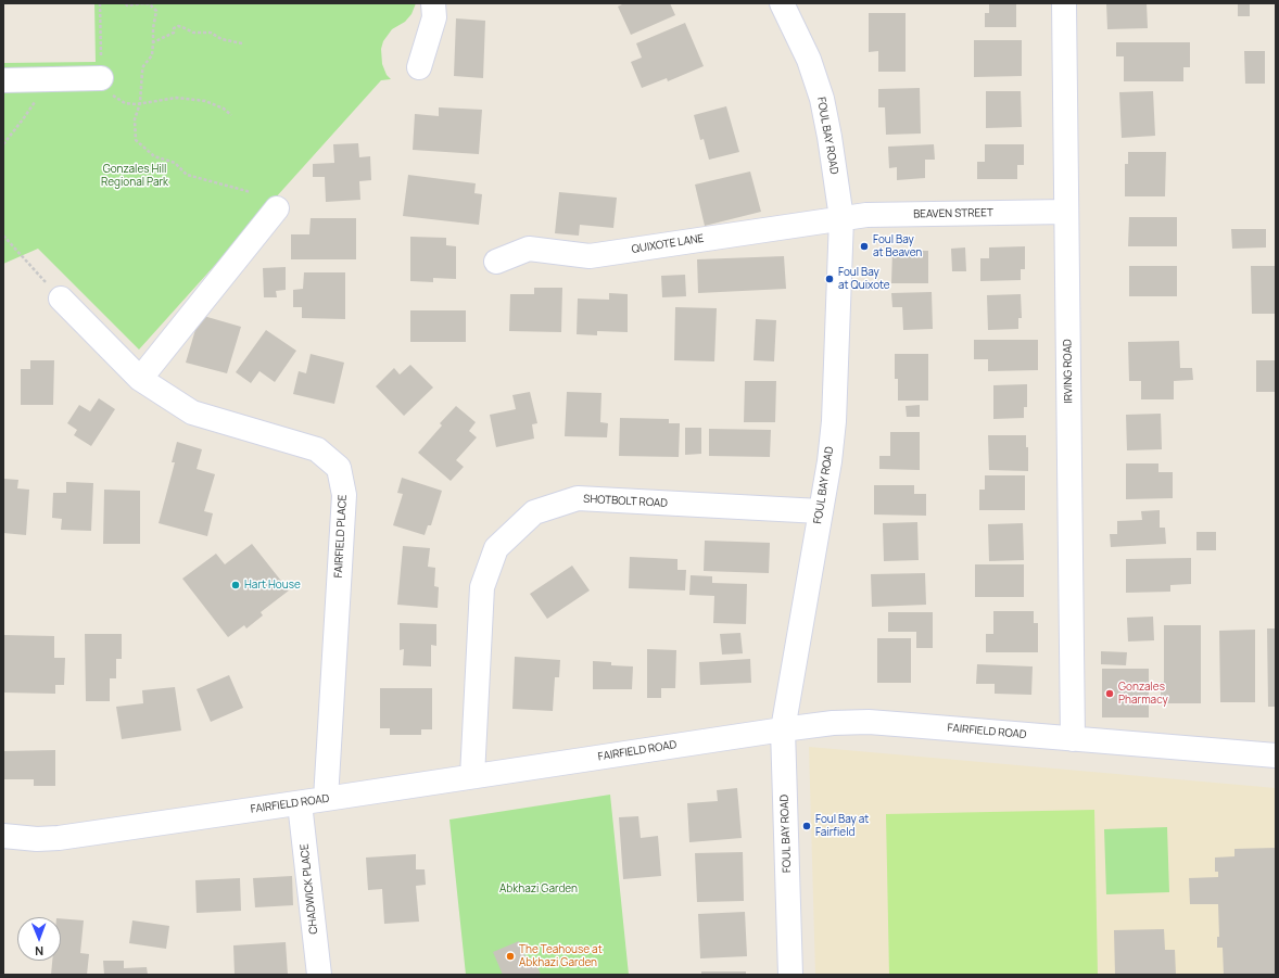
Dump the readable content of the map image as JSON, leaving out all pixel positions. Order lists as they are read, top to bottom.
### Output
{
  "streets": {
    "street": [
      "FOUL BAY ROAD",
      "BEAVEN STREET",
      "QUIXOTE LANE",
      "IRVING ROAD",
      "SHOTBOLT ROAD",
      "FAIRFIELD PLACE",
      "FAIRFIELD ROAD",
      "CHADWICK PLACE"
    ]
  },
  "crossings": [
    ["FOUL BAY ROAD", "BEAVEN STREET"],
    ["FOUL BAY ROAD", "QUIXOTE LANE"],
    ["FOUL BAY ROAD", "SHOTBOLT ROAD"],
    ["FOUL BAY ROAD", "FAIRFIELD ROAD"],
    ["BEAVEN STREET", "QUIXOTE LANE"],
    ["BEAVEN STREET", "IRVING ROAD"],
    ["IRVING ROAD", "FAIRFIELD ROAD"],
    ["SHOTBOLT ROAD", "FAIRFIELD ROAD"],
    ["FAIRFIELD PLACE", "FAIRFIELD ROAD"],
    ["FAIRFIELD ROAD", "CHADWICK PLACE"]
  ],
  "parks": ["Gonzales Hill Regional Park", "Abkhazi Garden"],
  "places": [
    "Foul Bay at Beaven",
    "Foul Bay at Quixote",
    "Hart House",
    "Gonzales Pharmacy",
    "Foul Bay at Fairfield",
    "The Teahouse at Abkhazi Garden"
  ],
  "north": "bottom"
}
